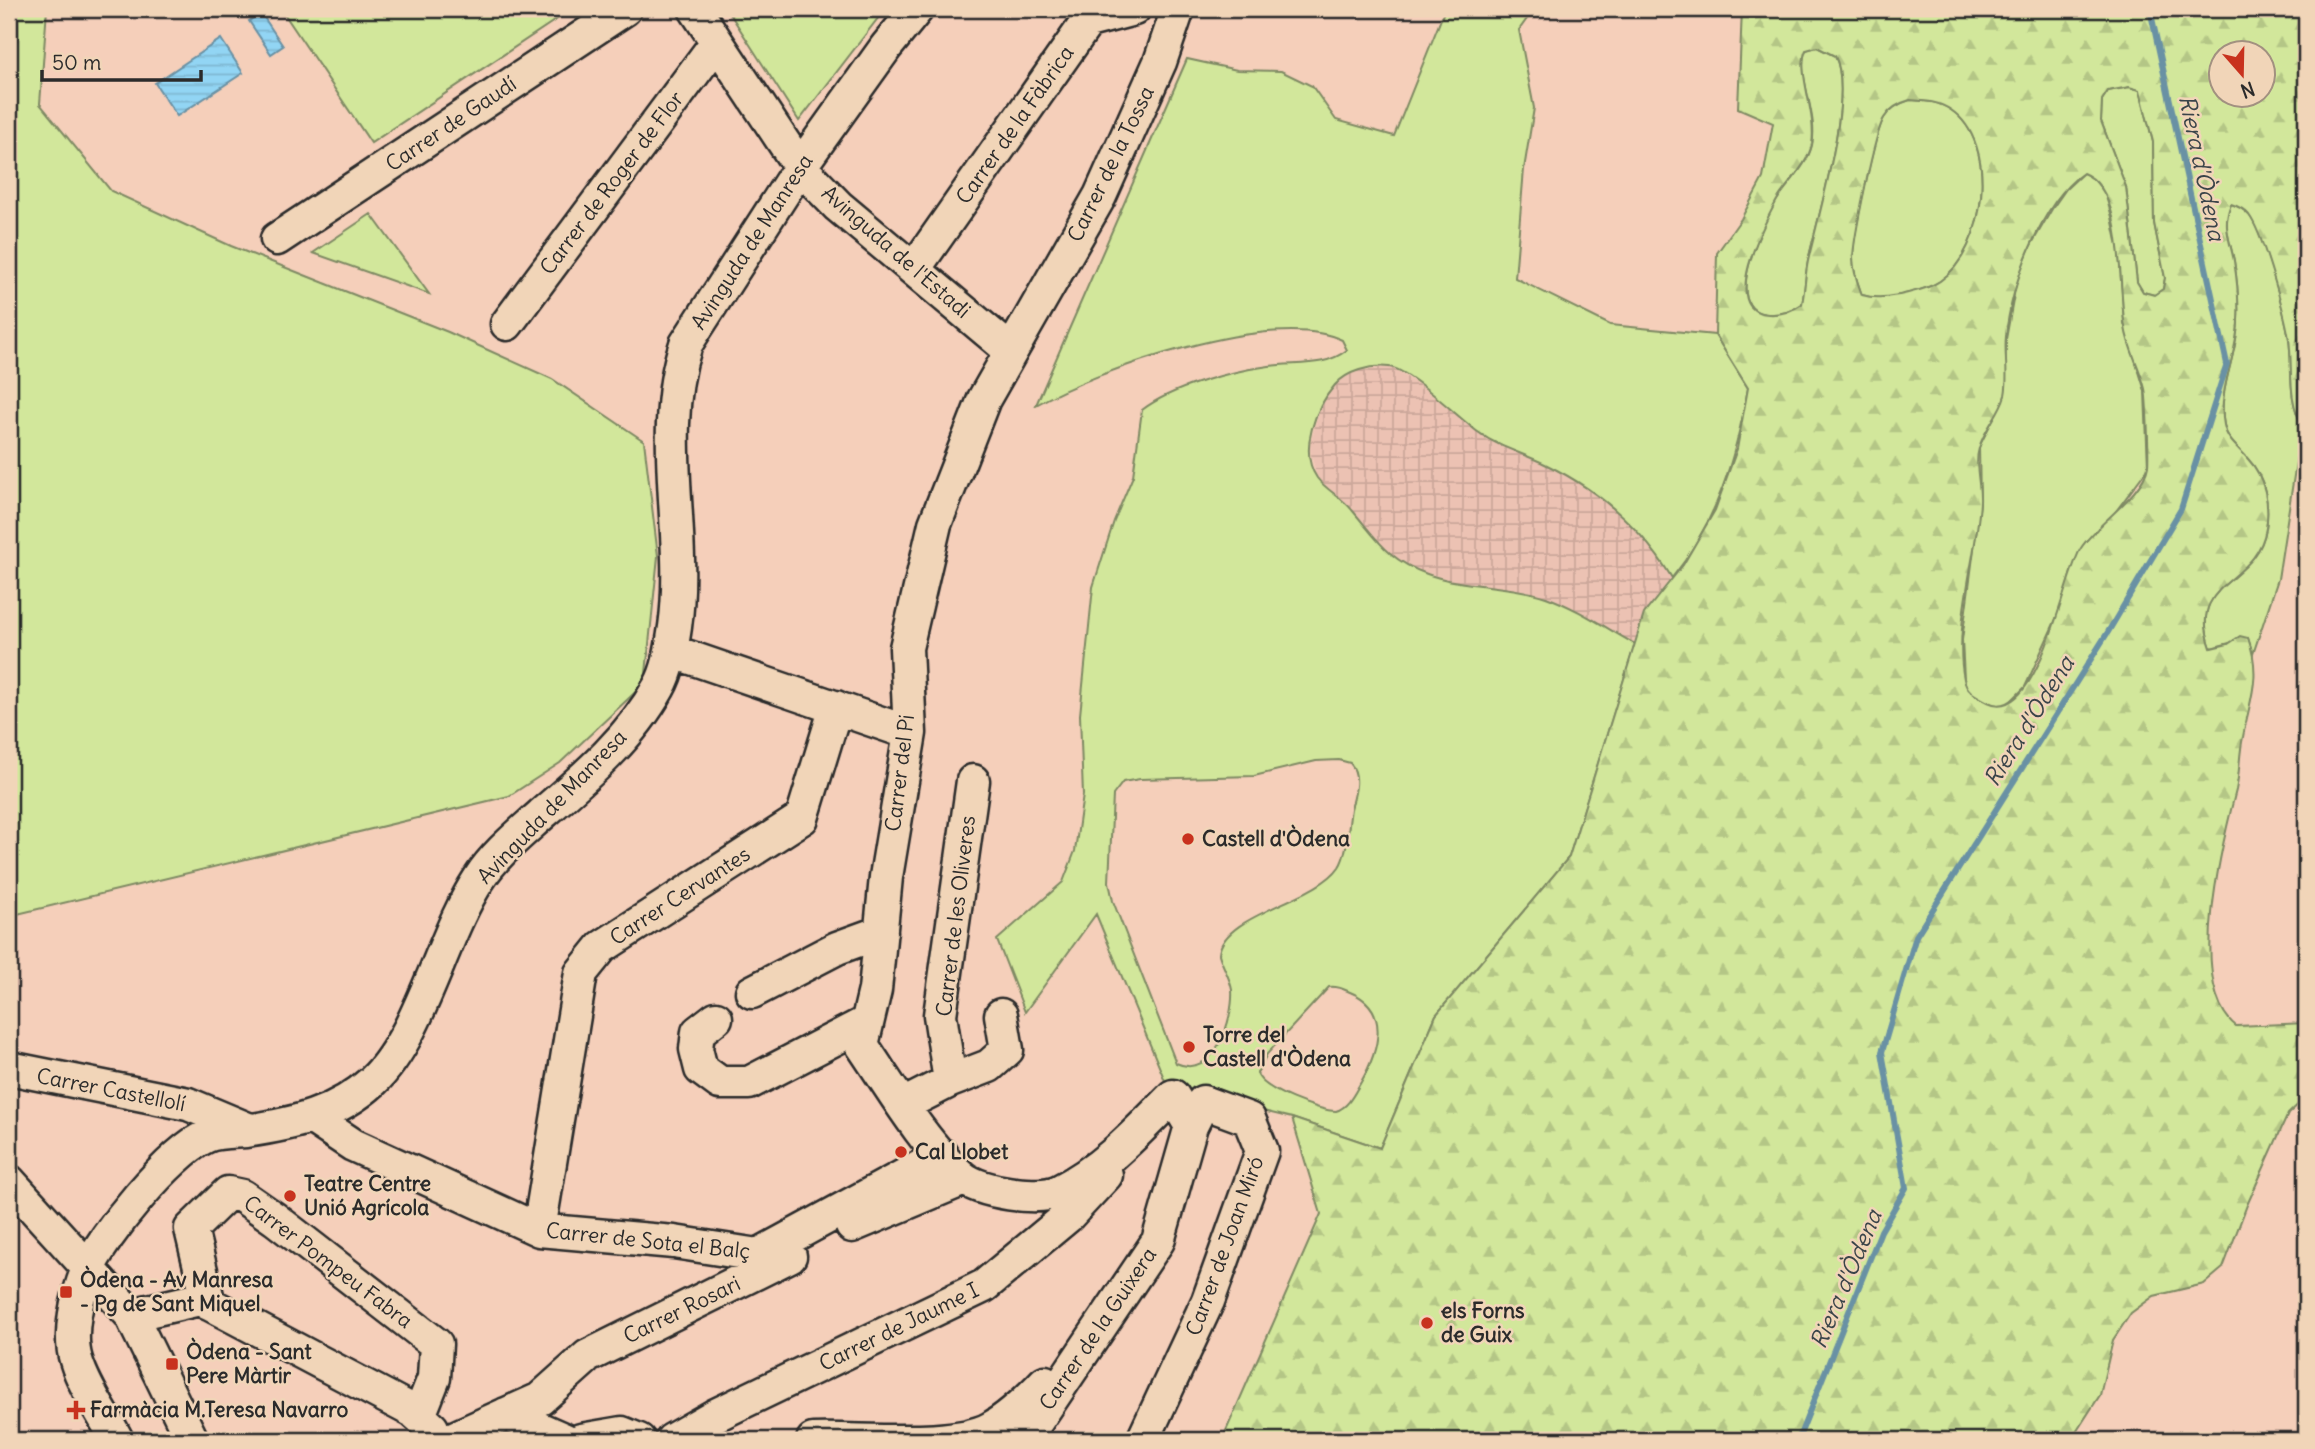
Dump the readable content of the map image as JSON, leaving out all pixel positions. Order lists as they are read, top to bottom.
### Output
{
  "streets": {
    "street": [
      "Carrer de Gaudí",
      "Carrer de la Fàbrica",
      "Carrer de la Tossa",
      "Carrer de Roger de Flor",
      "Avinguda de Manresa",
      "Avinguda de l'Estadi",
      "Carrer del Pi",
      "Carrer Cervantes",
      "Carrer de les Oliveres",
      "Carrer Castellolí",
      "Carrer de Sota el Balç",
      "Carrer de Joan Miró",
      "Carrer Pompeu Fabra",
      "Carrer Rosari",
      "Carrer de Jaume I",
      "Carrer de la Guixera"
    ]
  },
  "crossings": [
    ["Carrer de la Fàbrica", "Avinguda de l'Estadi"],
    ["Carrer de la Tossa", "Avinguda de l'Estadi"],
    ["Carrer de la Tossa", "Carrer del Pi"],
    ["Carrer de Roger de Flor", "Avinguda de l'Estadi"],
    ["Avinguda de Manresa", "Avinguda de l'Estadi"],
    ["Avinguda de Manresa", "Carrer Castellolí"],
    ["Avinguda de Manresa", "Carrer de Sota el Balç"],
    ["Avinguda de l'Estadi", "Carrer del Pi"],
    ["Carrer del Pi", "Carrer de Sota el Balç"],
    ["Carrer del Pi", "Carrer Rosari"],
    ["Carrer Cervantes", "Carrer de Sota el Balç"],
    ["Carrer de Joan Miró", "Carrer de la Guixera"]
  ],
  "water": ["Riera d'Òdena"],
  "places": {
    "other": [
      "Castell d'Òdena",
      "Torre del Castell d'Òdena",
      "Cal Llobet",
      "Teatre Centre Unió Agrícola",
      "els Forns de Guix"
    ],
    "transit": ["Òdena - Av Manresa - Pg de Sant Miquel", "Òdena - Sant Pere Màrtir"],
    "health": ["Farmàcia M.Teresa Navarro"]
  },
  "scale_bar": "50 m",
  "north": "bottom"
}
